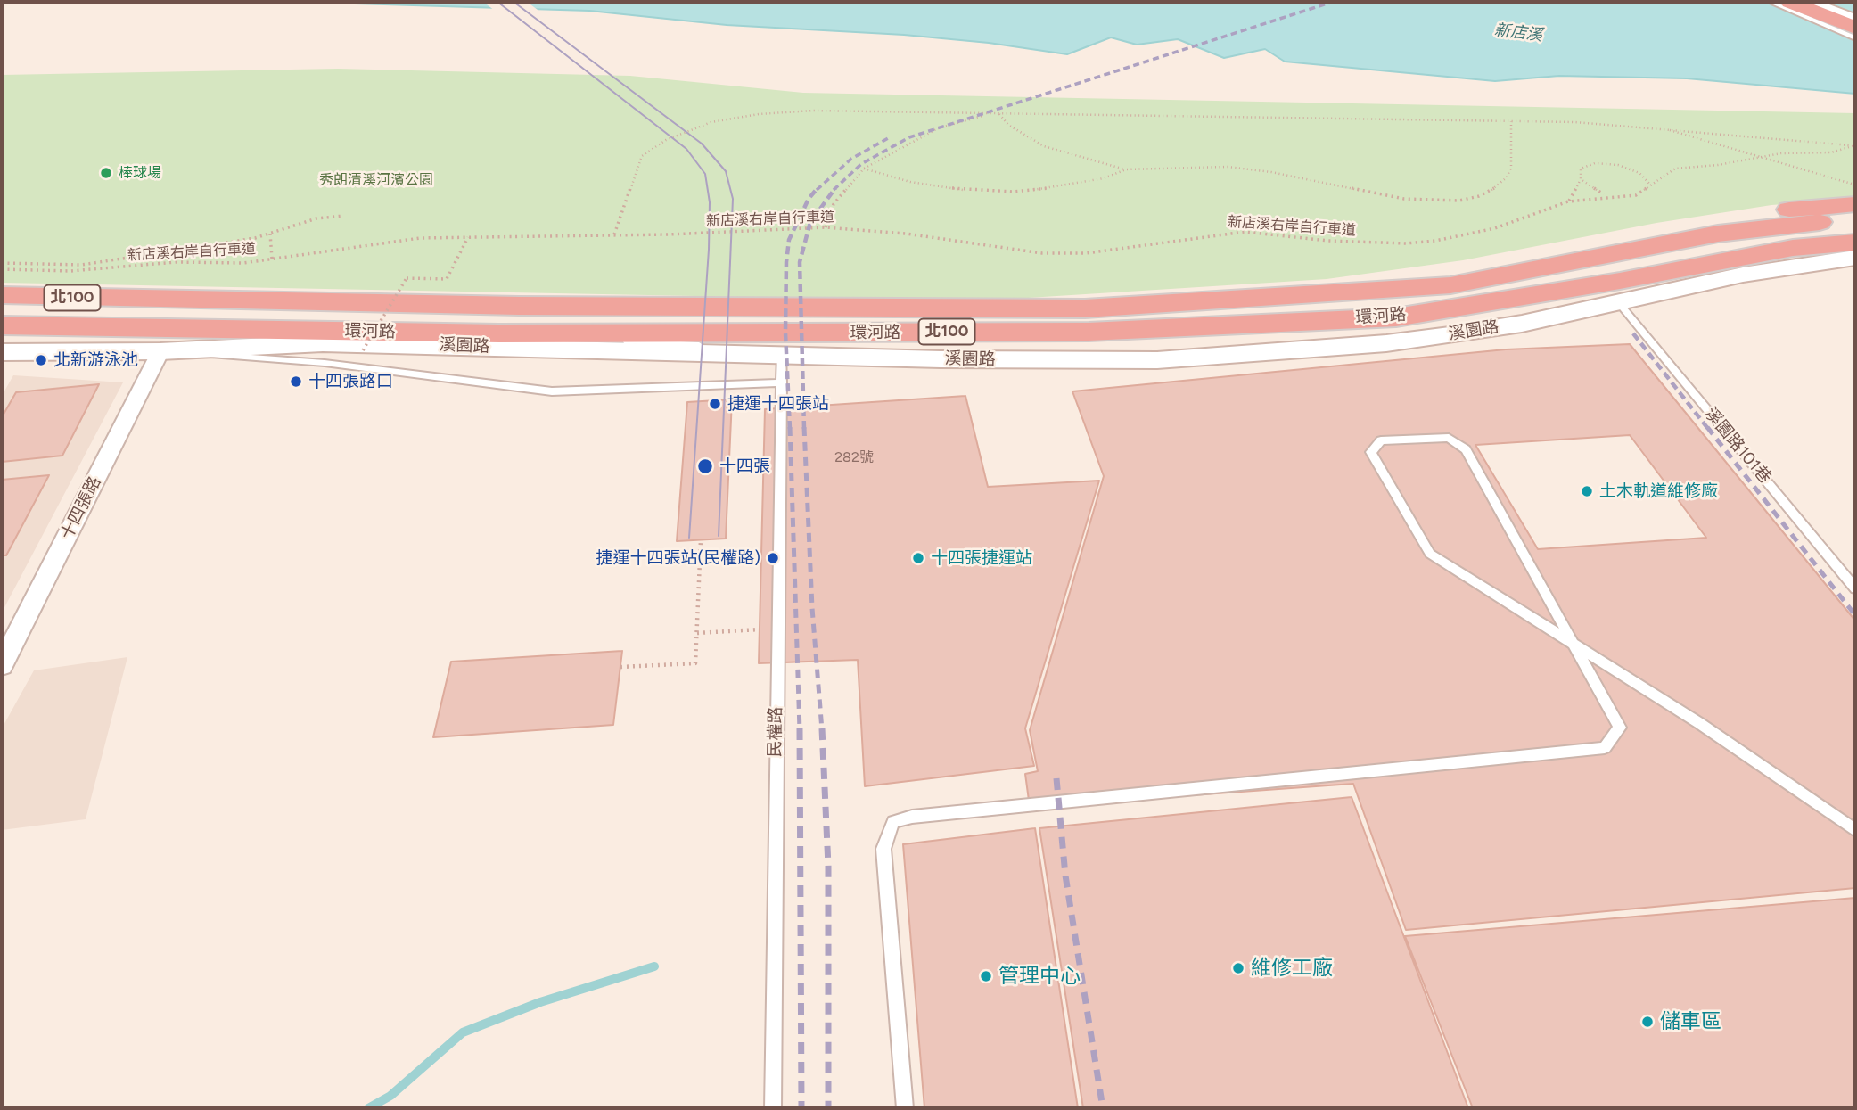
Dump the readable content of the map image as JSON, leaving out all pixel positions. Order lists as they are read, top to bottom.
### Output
{
  "streets": {
    "highway": ["北100", "環河路"],
    "street": ["溪園路", "十四張路"],
    "lane": ["溪園路101巷", "民權路"],
    "path": ["新店溪右岸自行車道"]
  },
  "crossings": [
    ["溪園路", "溪園路101巷"],
    ["溪園路", "十四張路"],
    ["溪園路", "民權路"]
  ],
  "water": ["新店溪"],
  "parks": ["秀朗清溪河濱公園"],
  "places": [
    "棒球場",
    "北新游泳池",
    "十四張路口",
    "捷運十四張站",
    "十四張",
    "土木軌道維修廠",
    "捷運十四張站(民權路)",
    "十四張捷運站",
    "維修工廠",
    "管理中心",
    "儲車區"
  ],
  "house_numbers": ["282號"]
}
